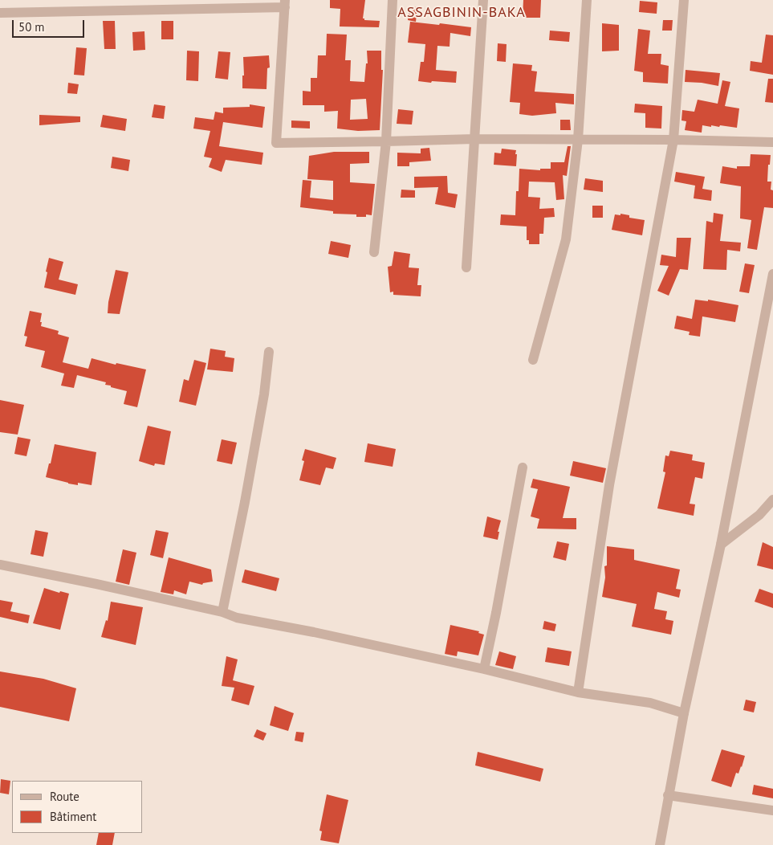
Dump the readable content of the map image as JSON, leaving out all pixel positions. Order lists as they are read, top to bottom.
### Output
{
  "districts": ["ASSAGBININ-BAKA"],
  "legend": ["Route", "Bâtiment"],
  "scale_bar": "50 m"
}
